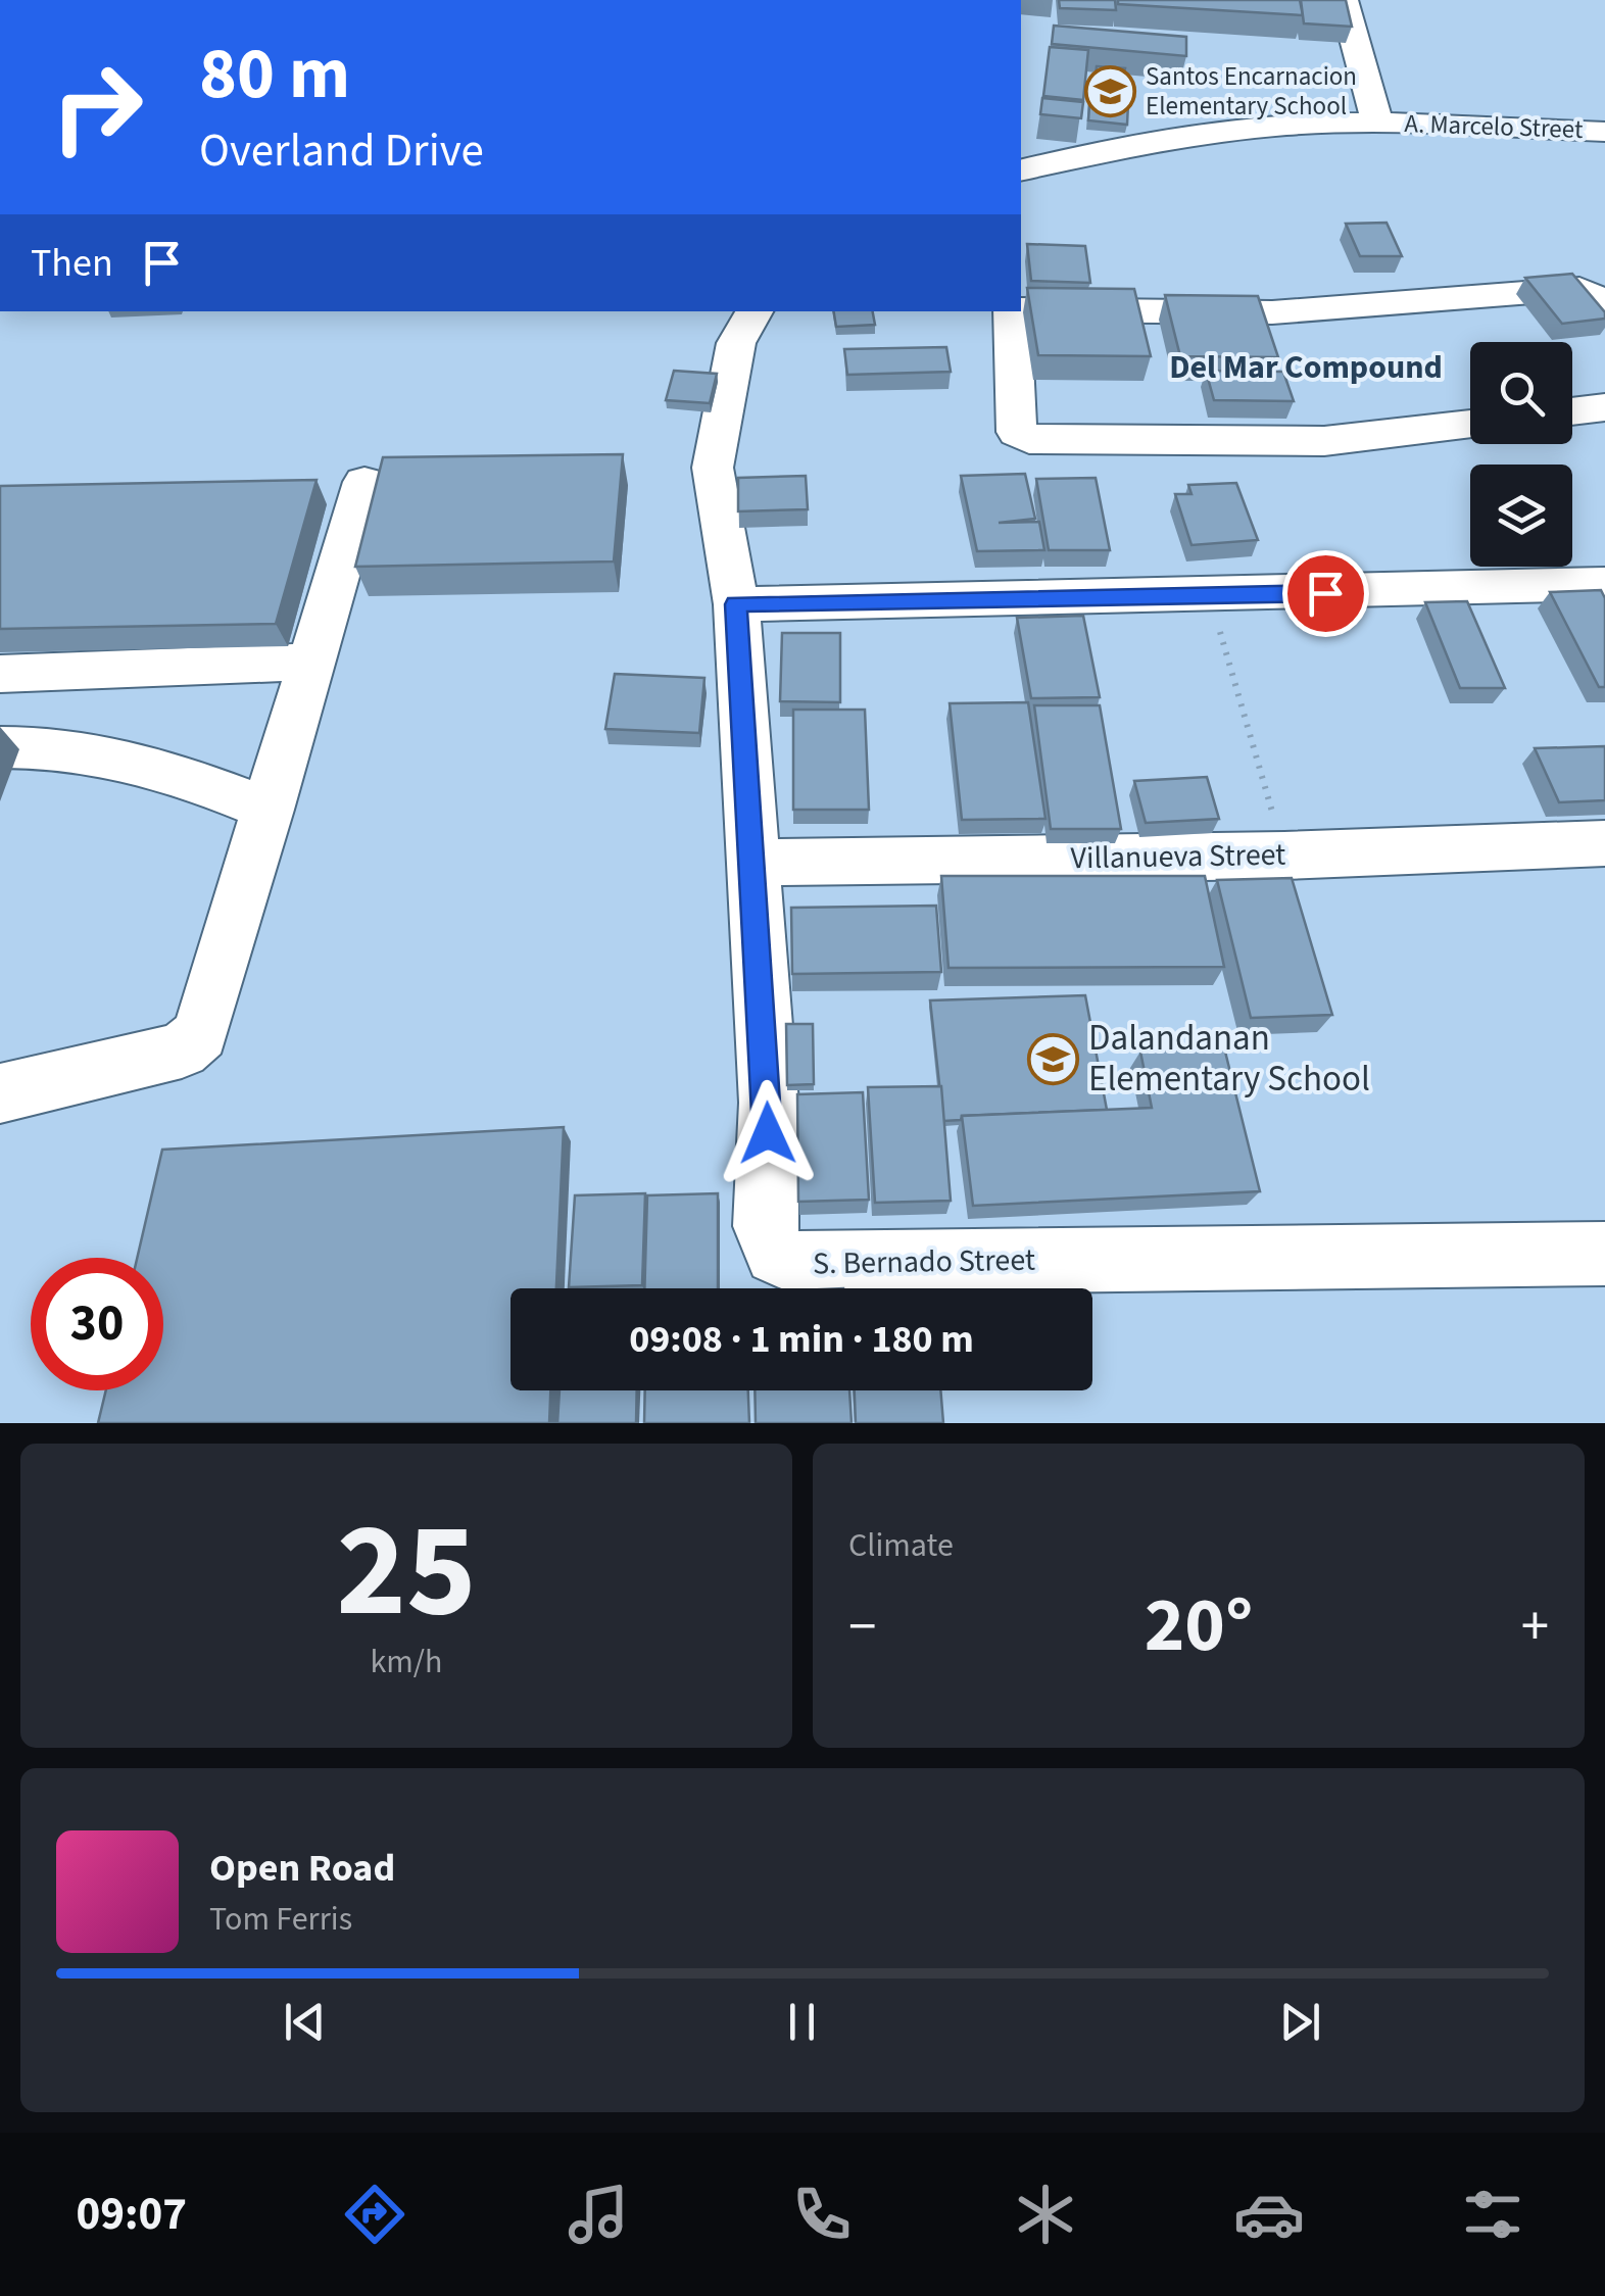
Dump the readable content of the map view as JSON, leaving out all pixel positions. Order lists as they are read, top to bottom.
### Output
{
  "streets": {
    "street": ["A. Marcelo Street", "Villanueva Street", "S. Bernado Street"]
  },
  "crossings": [
    ["Villanueva Street", "S. Bernado Street"]
  ],
  "districts": ["Del Mar Compound"],
  "places": {
    "school or university": ["Santos Encarnacion Elementary School", "Dalandanan Elementary School"]
  },
  "page": {
    "turn": ["80 m", "Overland Drive"],
    "then": "Then",
    "limit": "30",
    "trip": "09:08 · 1 min · 180 m",
    "tile": [
      ["25", "km/h"],
      "Climate"
    ],
    "heat": ["−", "20°", "+"],
    "song": ["Open Road", "Tom Ferris"],
    "tabs": "09:07"
  }
}
